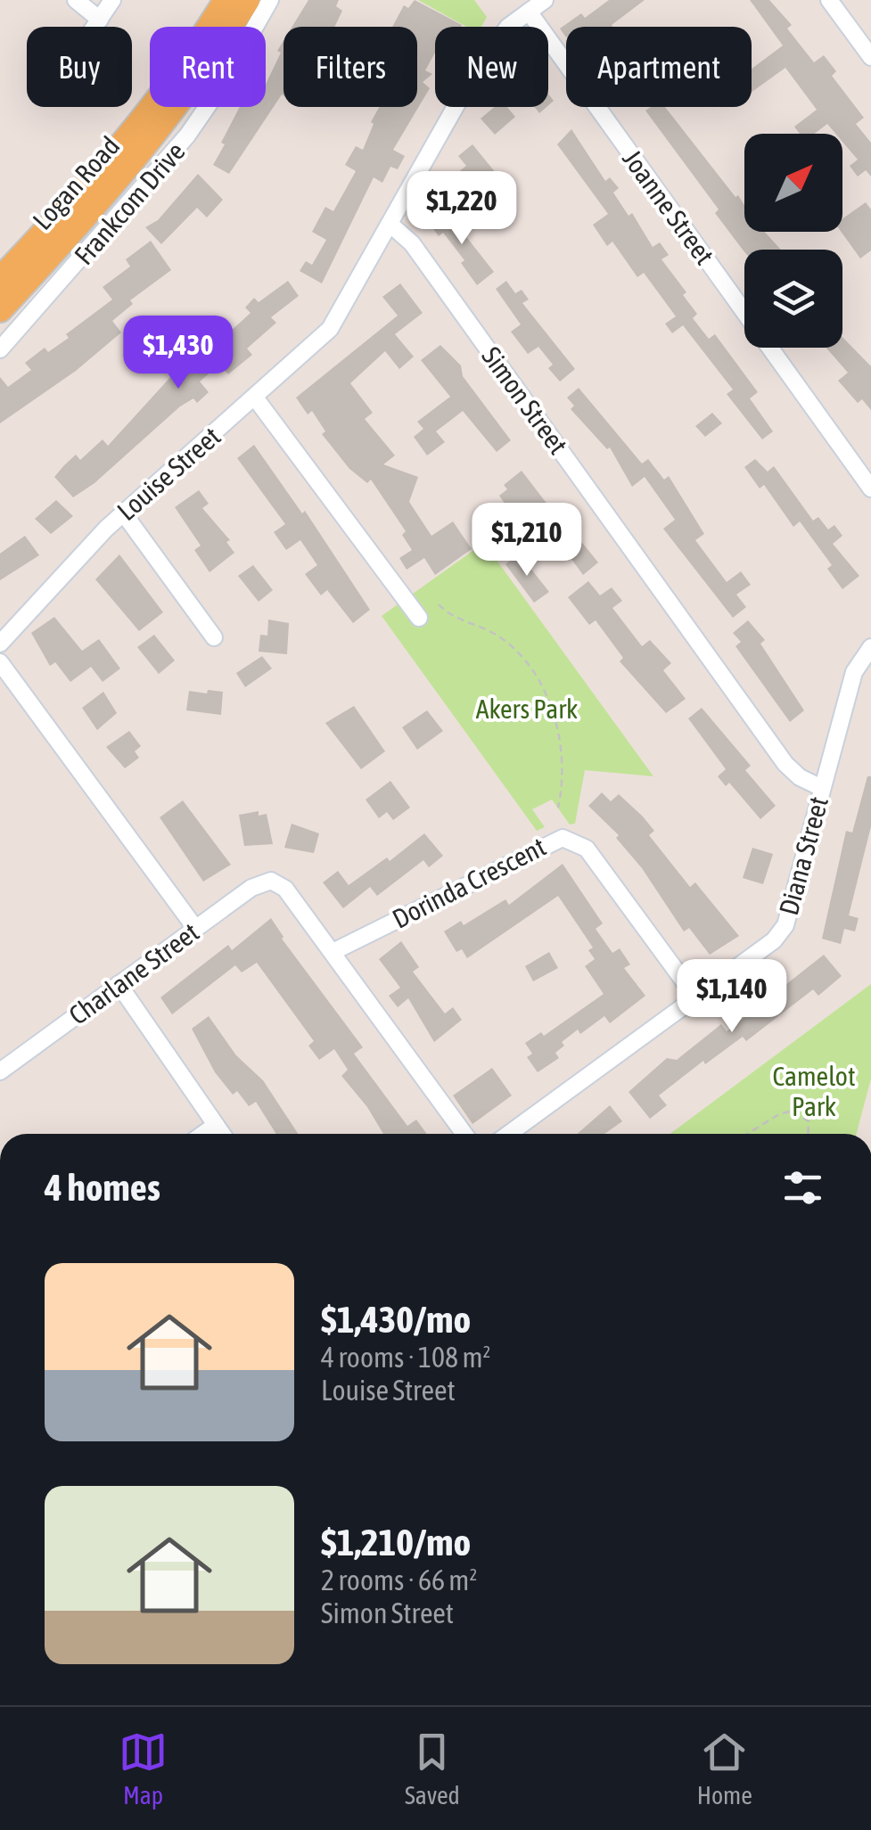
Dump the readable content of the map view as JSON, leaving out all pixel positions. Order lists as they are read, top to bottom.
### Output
{
  "streets": {
    "main road": ["Logan Road"],
    "street": [
      "Frankcom Drive",
      "Joanne Street",
      "Simon Street",
      "Louise Street",
      "Diana Street",
      "Dorinda Crescent",
      "Charlane Street"
    ]
  },
  "crossings": [
    ["Joanne Street", "Louise Street"],
    ["Simon Street", "Louise Street"],
    ["Simon Street", "Diana Street"],
    ["Diana Street", "Dorinda Crescent"],
    ["Dorinda Crescent", "Charlane Street"]
  ],
  "parks": ["Akers Park", "Camelot Park"],
  "north": "top right",
  "page": {
    "chip": [
      "Buy",
      "Rent",
      "Filters",
      "New",
      "Apartment"
    ],
    "price": [
      "$1,220",
      "$1,430",
      "$1,210",
      "$1,140"
    ],
    "heading": "4 homes",
    "list": [
      {
        "name": "$1,430/mo",
        "note": "4 rooms · 108 m² · Louise Street"
      },
      {
        "name": "$1,210/mo",
        "note": "2 rooms · 66 m² · Simon Street"
      }
    ],
    "tabs": ["Map", "Saved", "Home"]
  }
}
